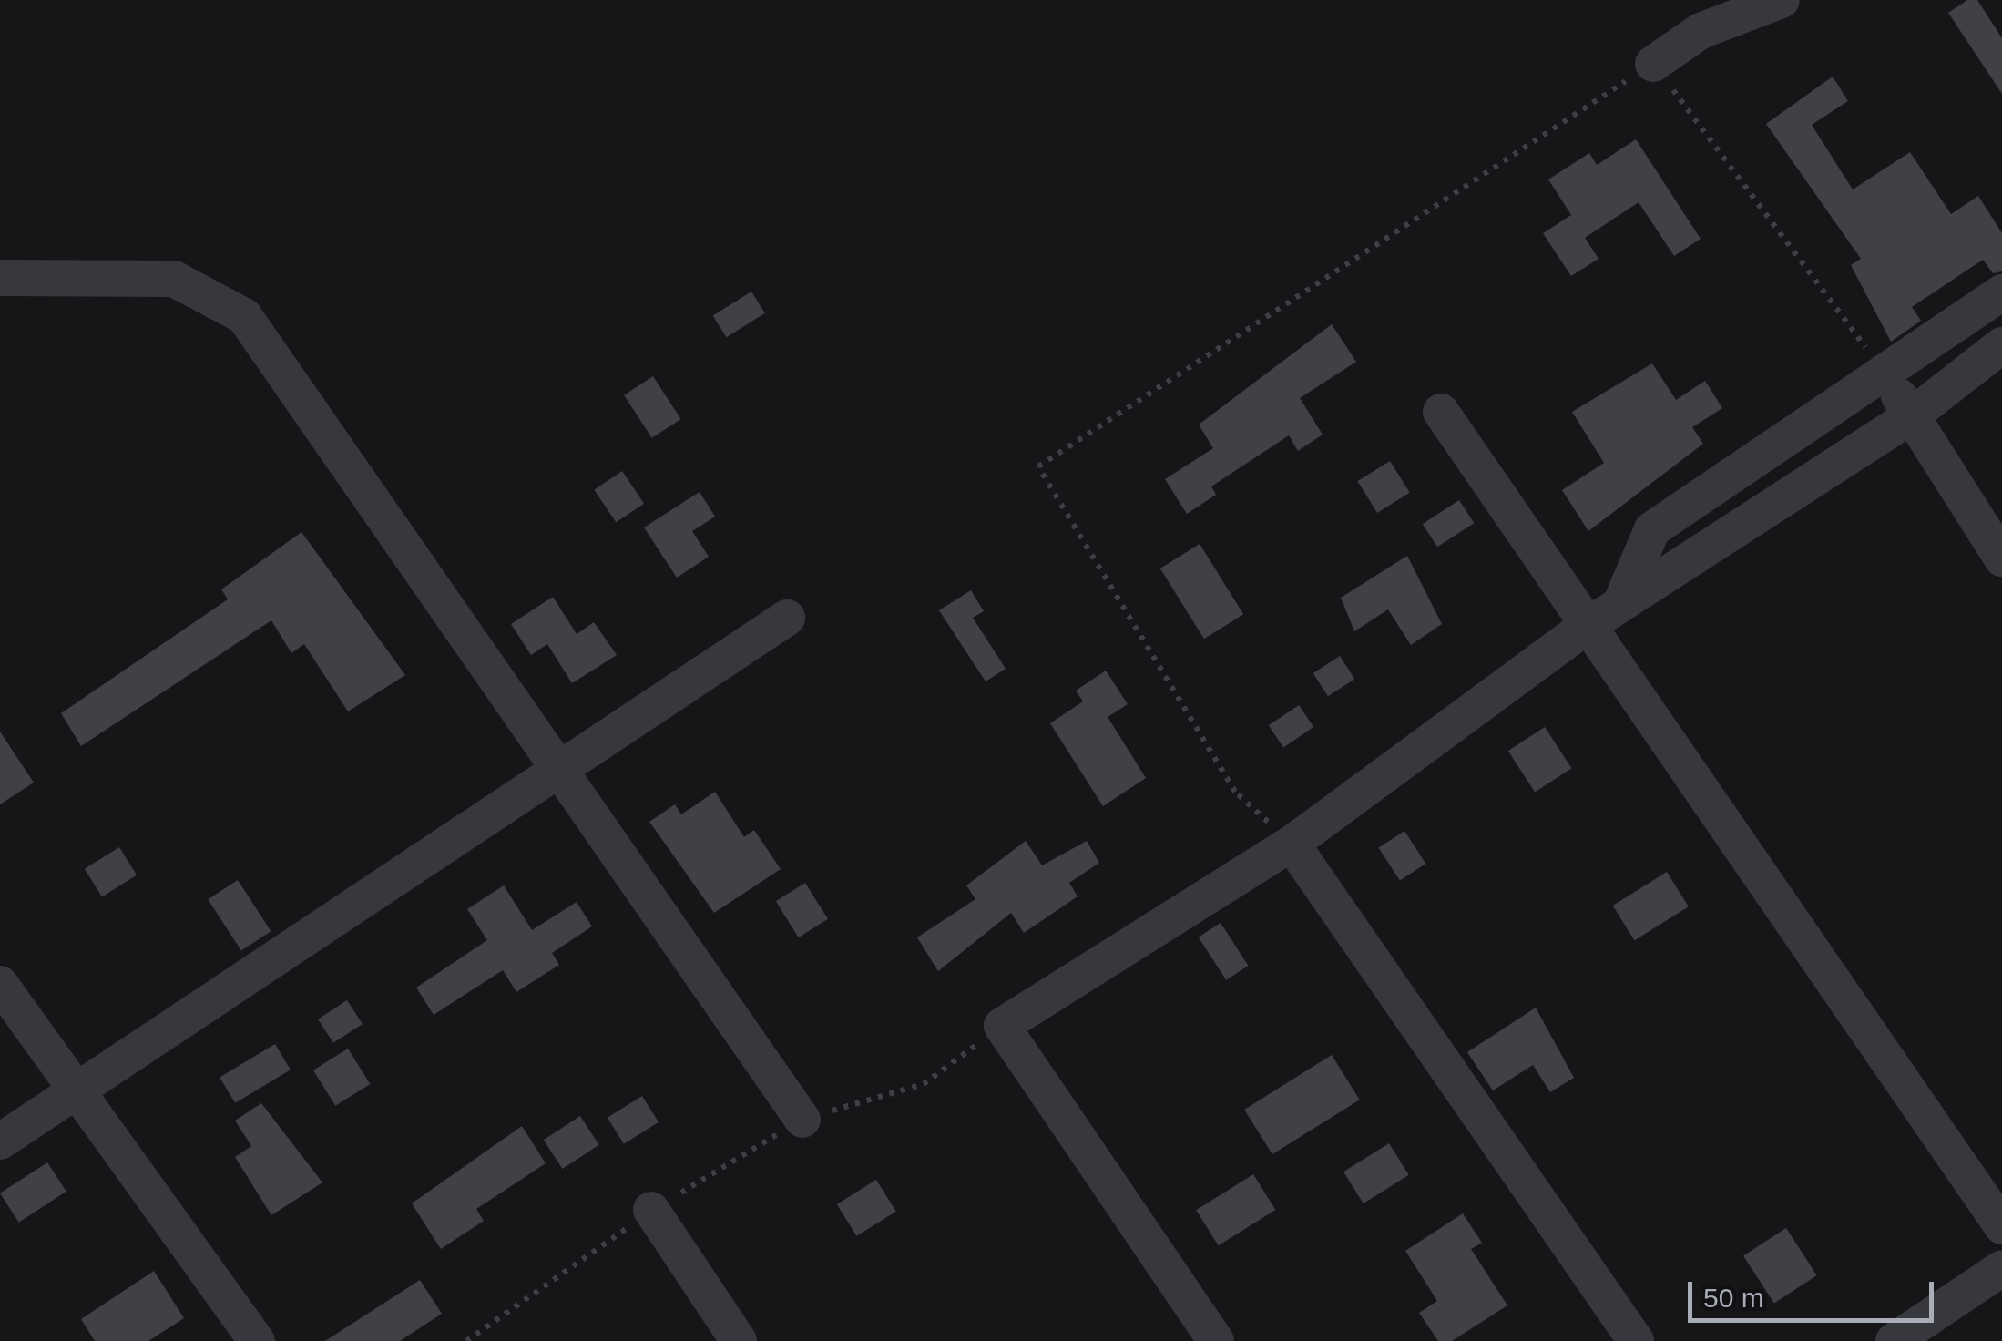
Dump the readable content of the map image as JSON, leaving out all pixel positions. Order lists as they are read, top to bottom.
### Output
{
  "scale_bar": "50 m"
}
